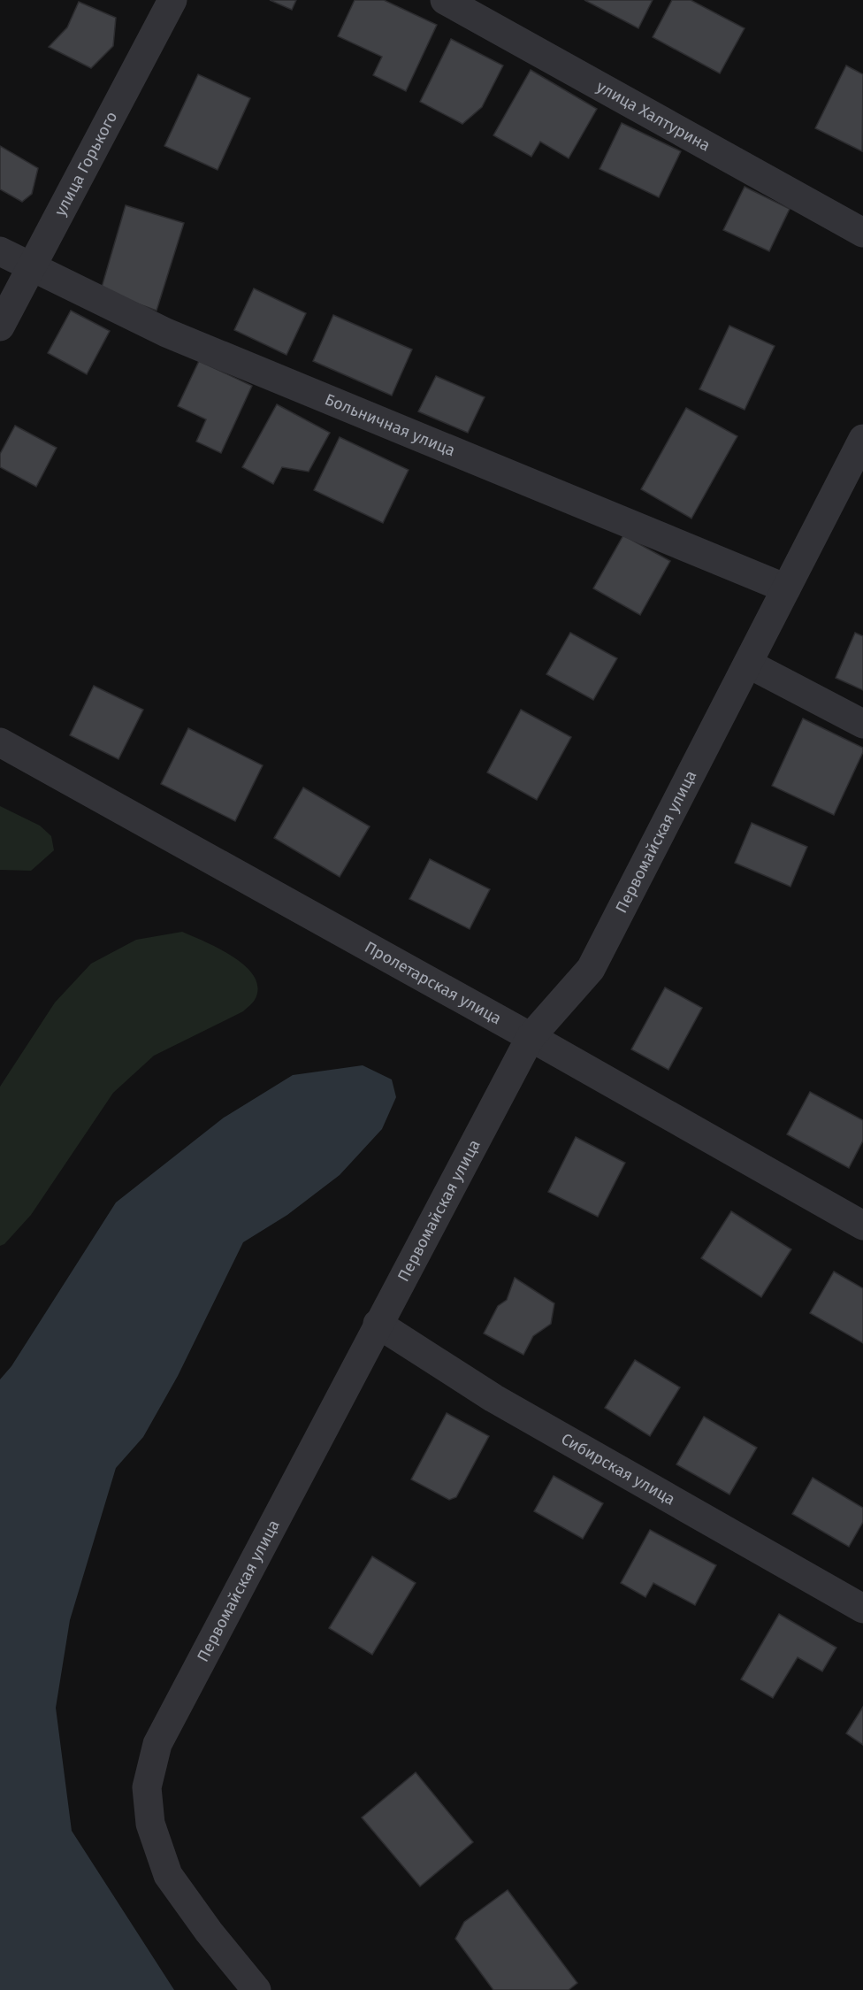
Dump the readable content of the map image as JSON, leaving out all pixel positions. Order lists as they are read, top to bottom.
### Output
{
  "streets": {
    "street": [
      "улица Халтурина",
      "улица Горького",
      "Больничная улица",
      "Первомайская улица",
      "Пролетарская улица",
      "Сибирская улица"
    ]
  },
  "crossings": [
    ["улица Горького", "Больничная улица"],
    ["Больничная улица", "Первомайская улица"],
    ["Первомайская улица", "Пролетарская улица"],
    ["Первомайская улица", "Сибирская улица"]
  ]
}
